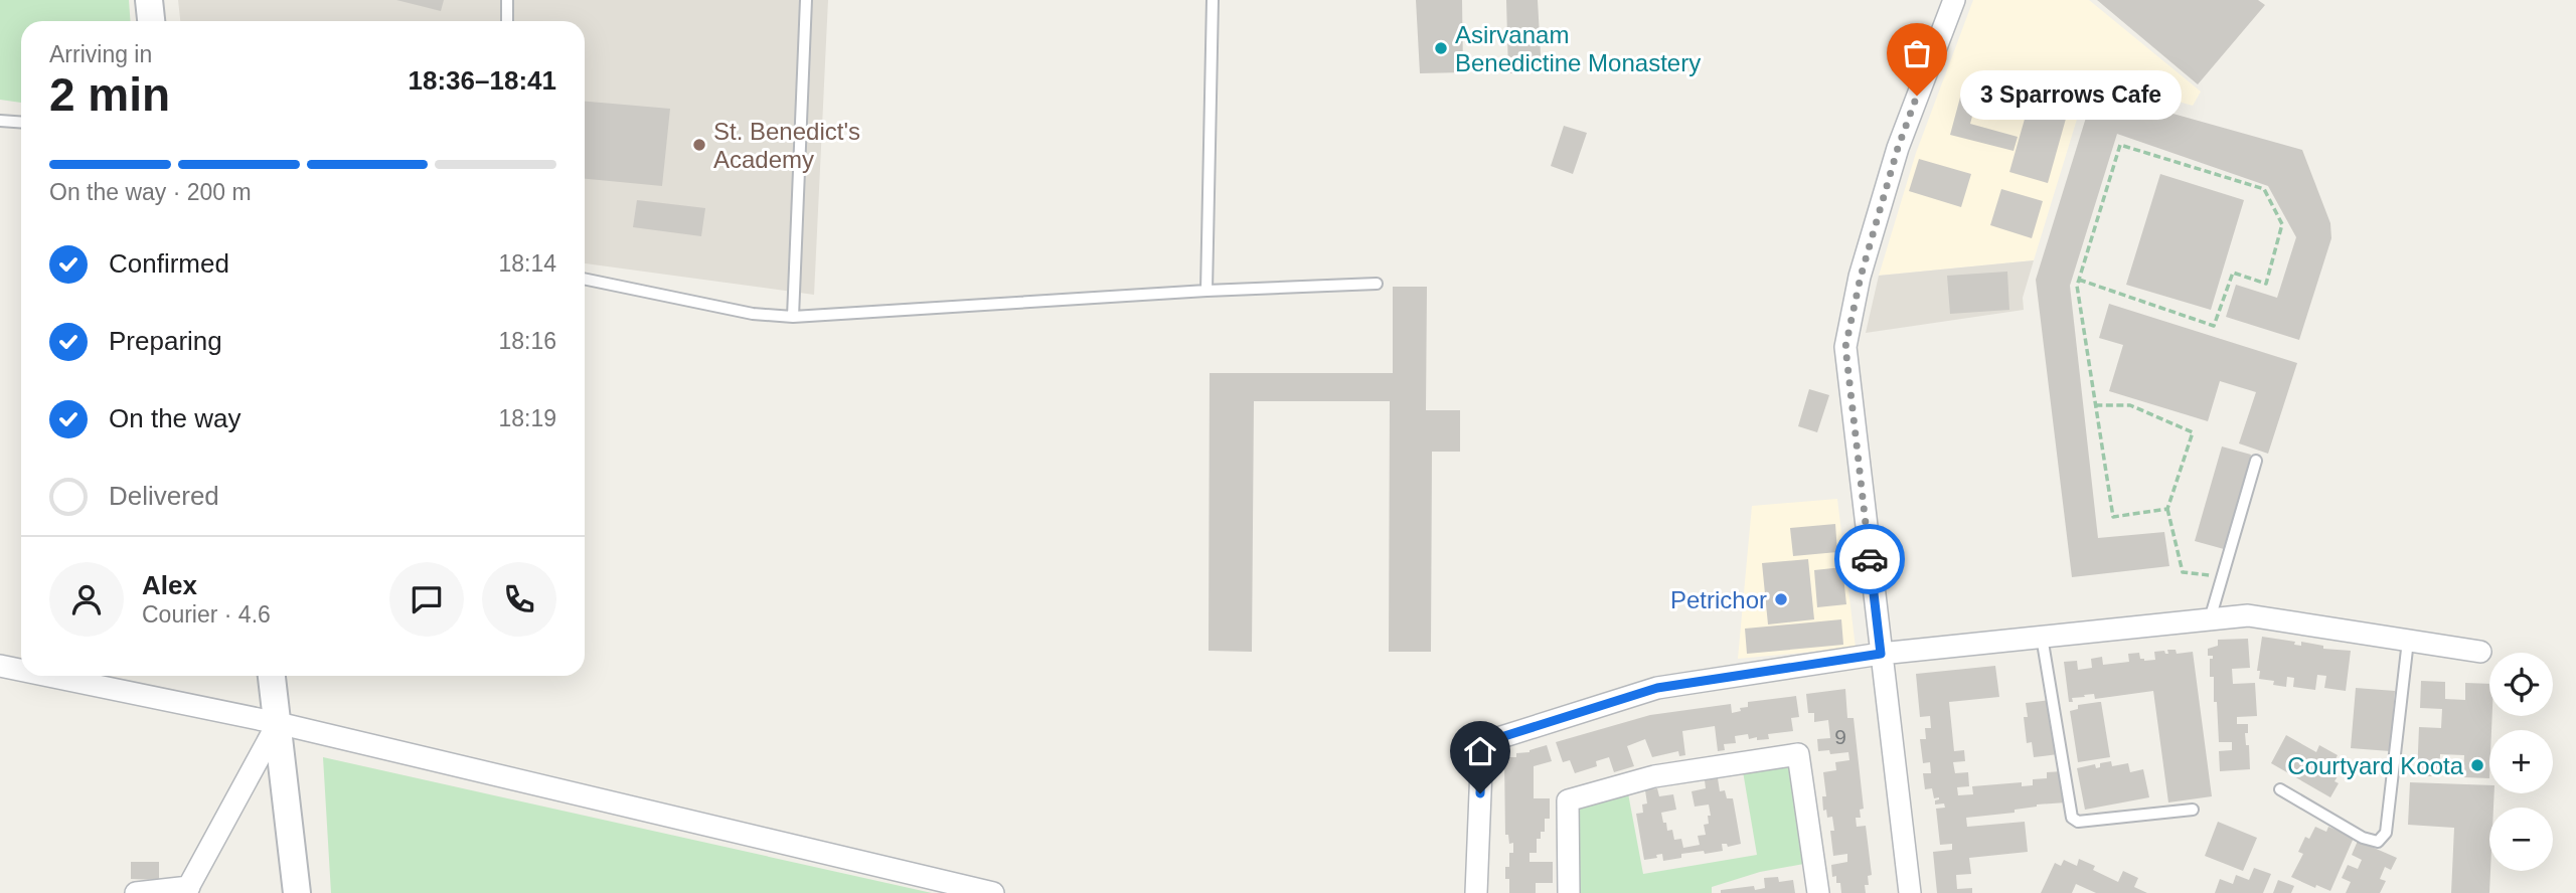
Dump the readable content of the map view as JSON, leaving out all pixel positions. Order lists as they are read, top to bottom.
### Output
{
  "places": [
    "Asirvanam Benedictine Monastery",
    "3 Sparrows Cafe",
    "St. Benedict's Academy",
    "Petrichor",
    "Courtyard Koota"
  ],
  "house_numbers": ["9"],
  "page": {
    "heading": ["2 min", "Arriving in", "18:36–18:41"],
    "panel": ["Alex", "Courier · 4.6"],
    "bubble": "3 Sparrows Cafe",
    "bar": "On the way · 200 m",
    "list": [
      ["Confirmed", "18:14"],
      ["Preparing", "18:16"],
      ["On the way", "18:19"],
      "Delivered"
    ],
    "map_buttons": ["+", "−"]
  }
}
